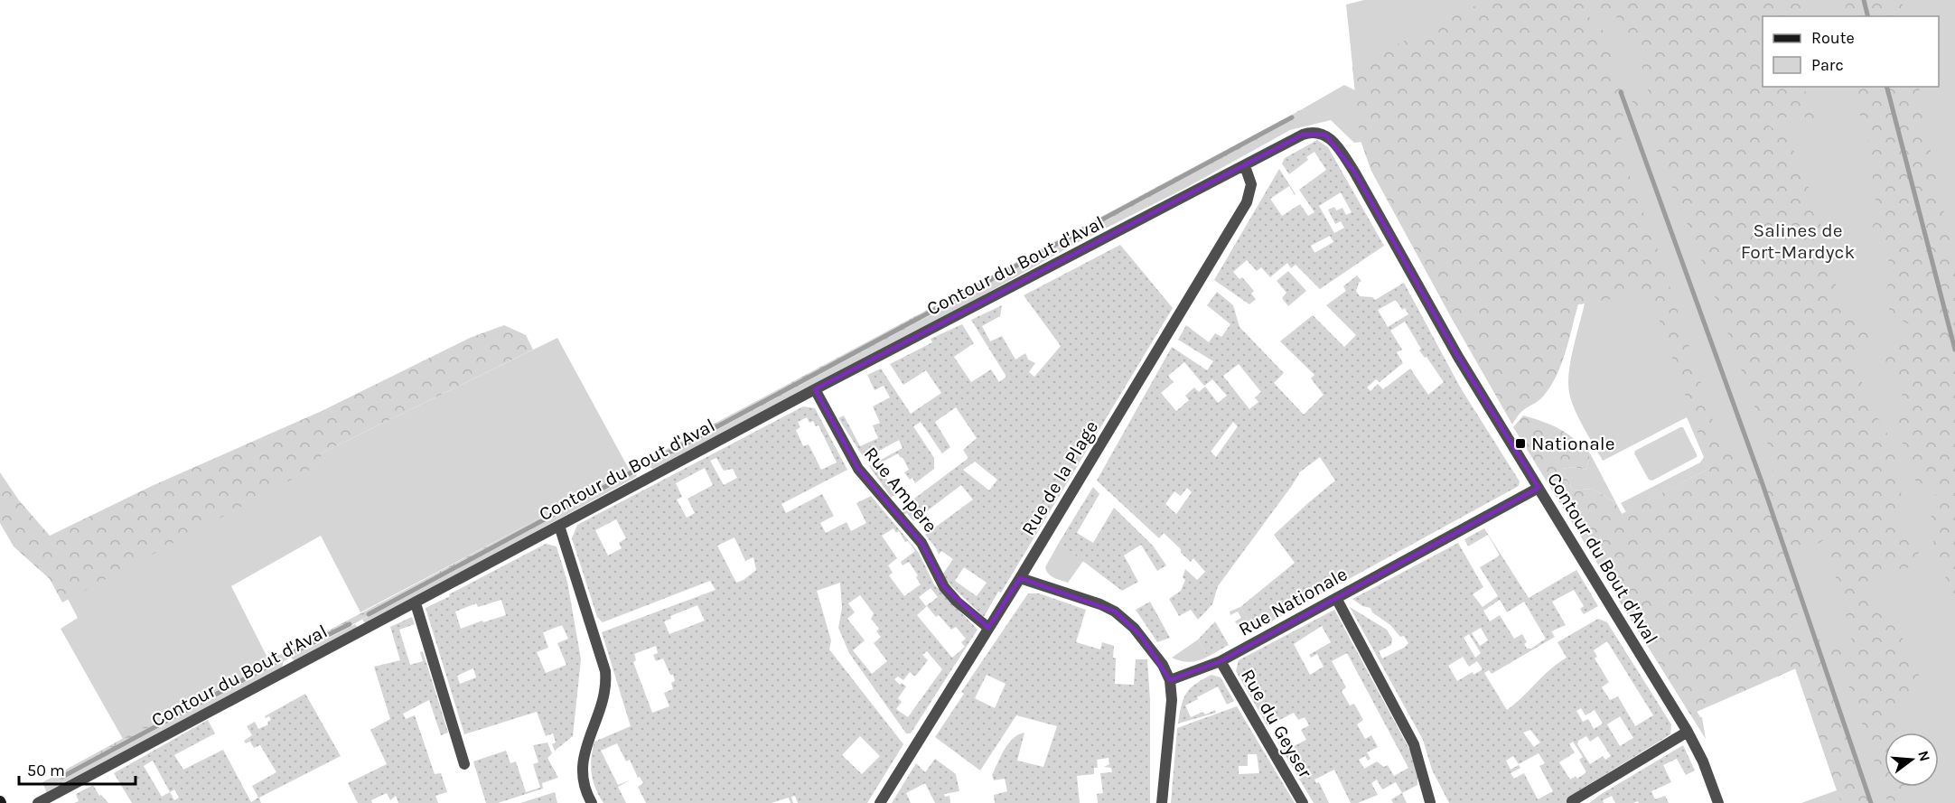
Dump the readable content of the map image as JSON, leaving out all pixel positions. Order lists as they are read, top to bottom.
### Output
{
  "streets": {
    "street": [
      "Contour du Bout d'Aval",
      "Rue de la Plage",
      "Rue Ampère",
      "Rue Nationale",
      "Rue du Geyser"
    ]
  },
  "crossings": [
    ["Contour du Bout d'Aval", "Rue de la Plage"],
    ["Contour du Bout d'Aval", "Rue Ampère"],
    ["Contour du Bout d'Aval", "Rue Nationale"],
    ["Rue de la Plage", "Rue Ampère"],
    ["Rue Nationale", "Rue du Geyser"]
  ],
  "parks": ["Salines de Fort-Mardyck"],
  "places": {
    "transit": ["Nationale"]
  },
  "legend": ["Route", "Parc"],
  "scale_bar": "50 m",
  "north": "right"
}
